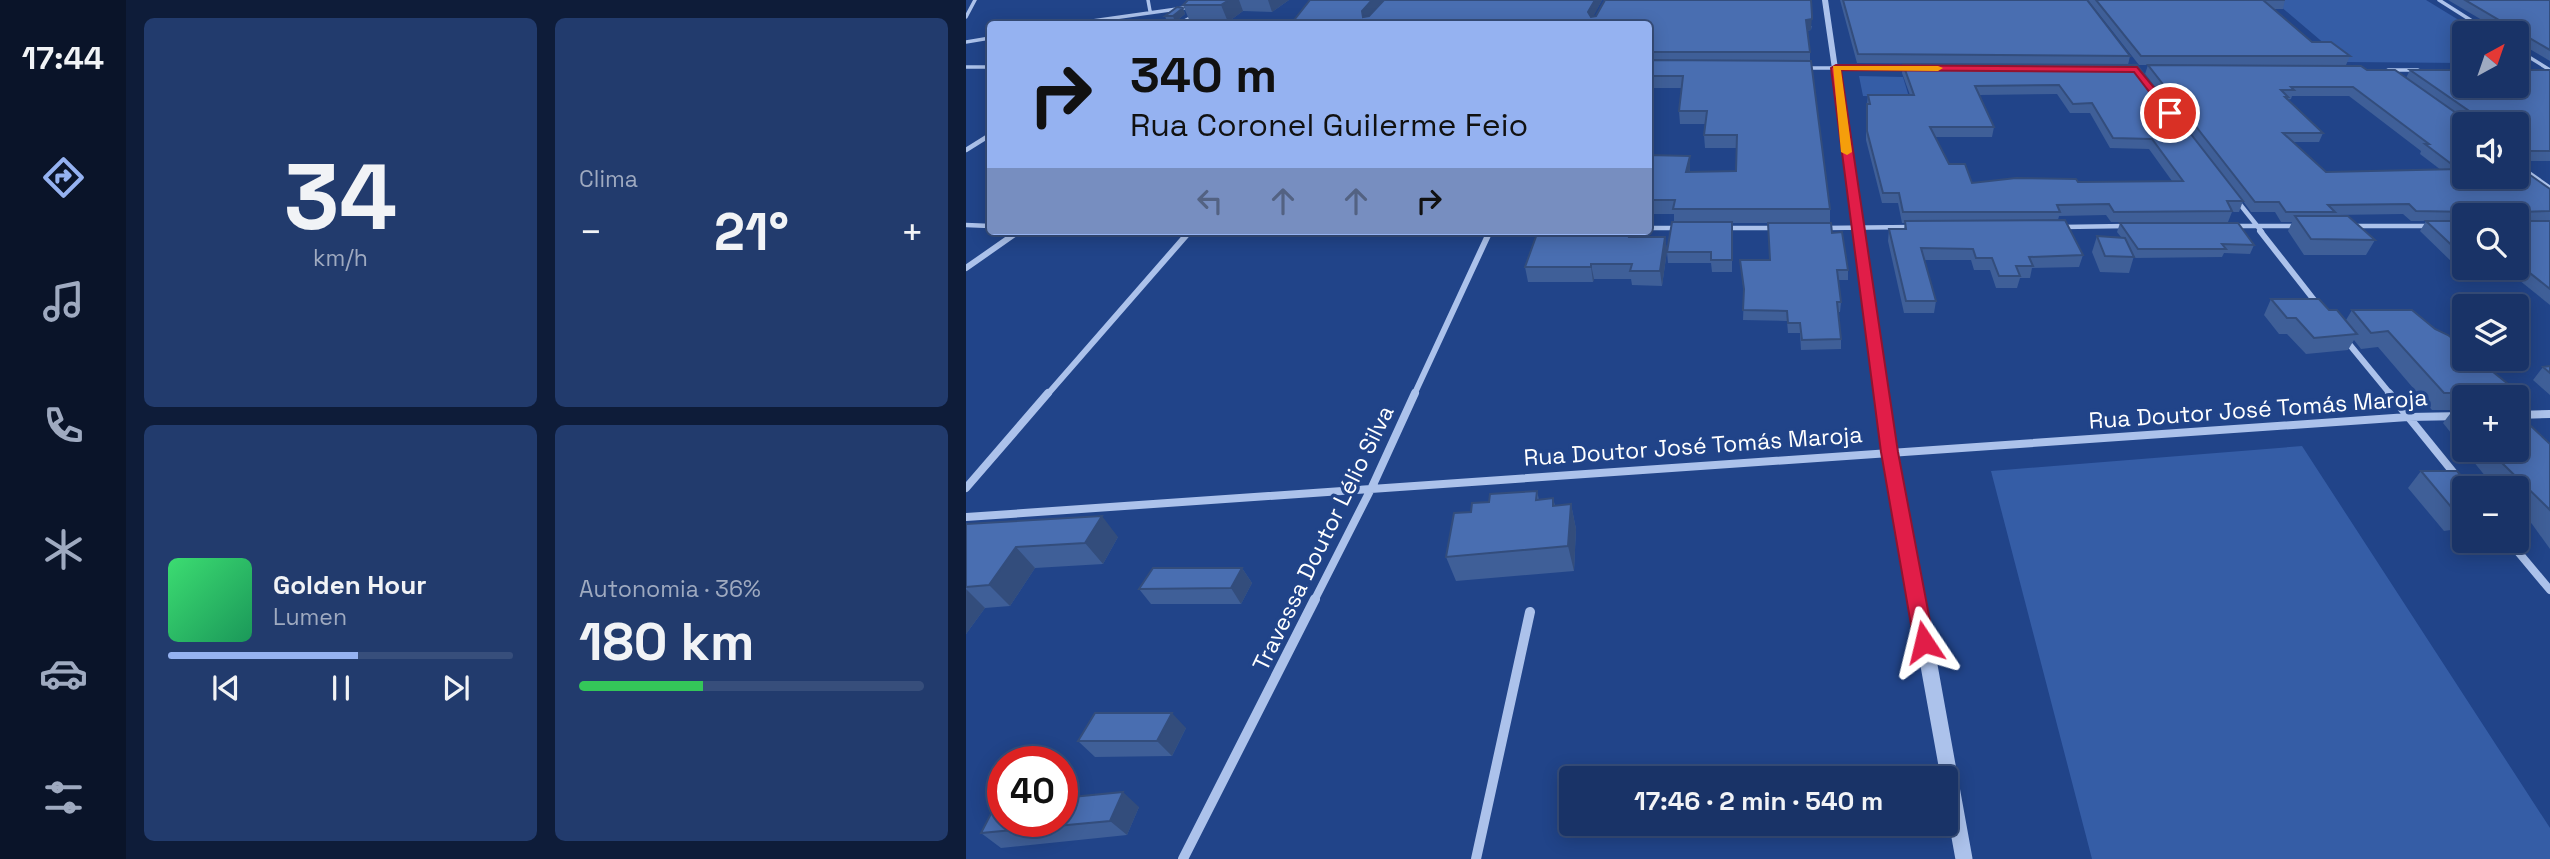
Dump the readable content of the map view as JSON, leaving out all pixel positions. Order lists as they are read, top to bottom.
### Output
{
  "streets": {
    "street": ["Rua Doutor José Tomás Maroja", "Travessa Doutor Lélio Silva"]
  },
  "crossings": [
    ["Rua Doutor José Tomás Maroja", "Travessa Doutor Lélio Silva"]
  ],
  "north": "top right",
  "page": {
    "tabs": "17:44",
    "tile": [
      ["34", "km/h"],
      "Clima",
      ["Autonomia · 36%", "180 km"]
    ],
    "map_buttons": ["+", "−"],
    "turn": ["340 m", "Rua Coronel Guilerme Feio"],
    "heat": ["−", "21°", "+"],
    "song": ["Golden Hour", "Lumen"],
    "limit": "40",
    "trip": "17:46 · 2 min · 540 m"
  }
}
